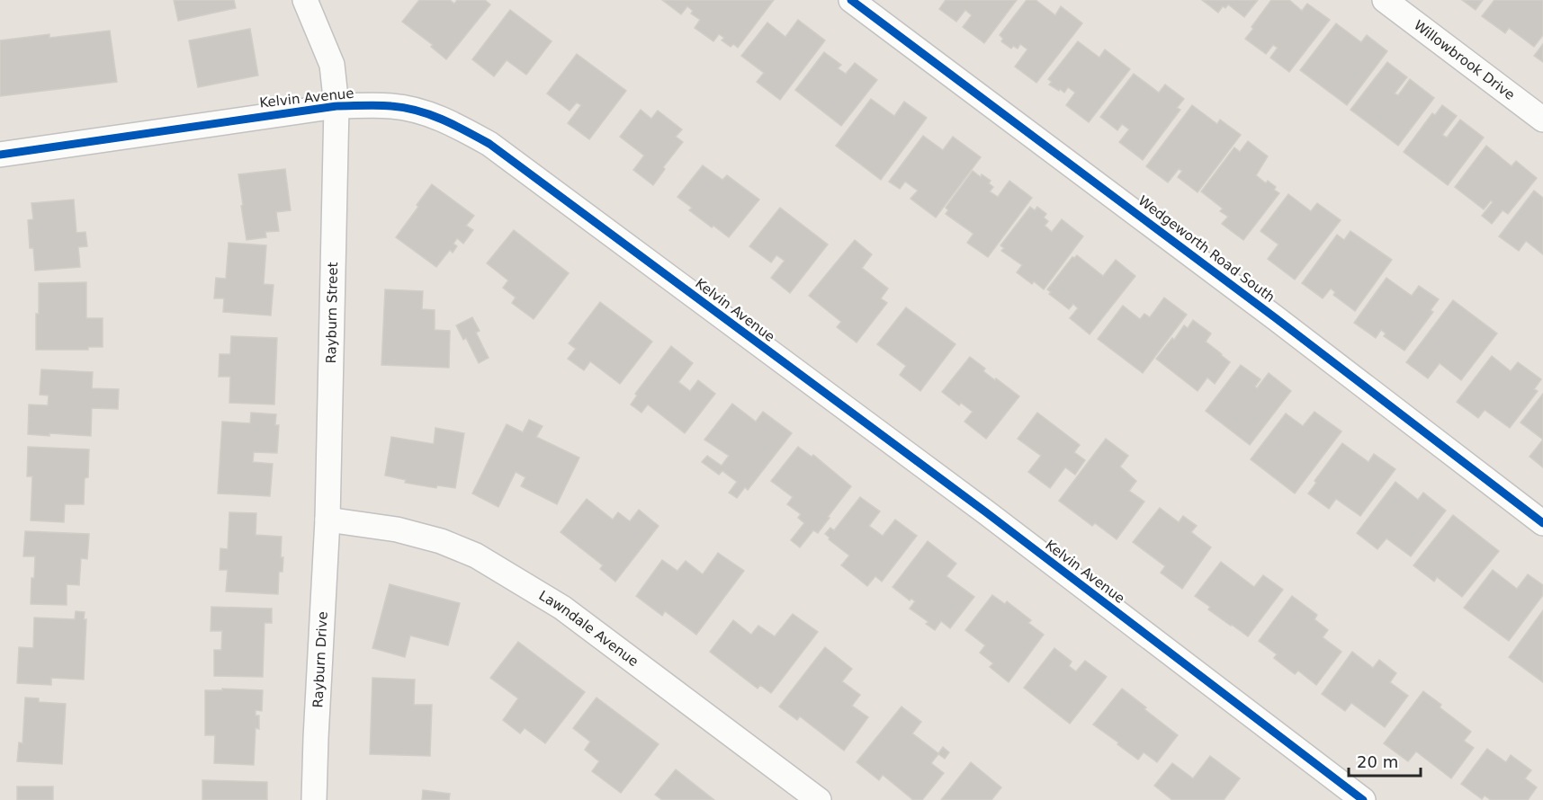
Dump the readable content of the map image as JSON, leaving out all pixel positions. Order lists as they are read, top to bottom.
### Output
{
  "streets": {
    "street": [
      "Willowbrook Drive",
      "Kelvin Avenue",
      "Wedgeworth Road South",
      "Rayburn Street",
      "Lawndale Avenue",
      "Rayburn Drive"
    ]
  },
  "crossings": [
    ["Kelvin Avenue", "Rayburn Street"],
    ["Rayburn Street", "Lawndale Avenue"],
    ["Rayburn Street", "Rayburn Drive"],
    ["Lawndale Avenue", "Rayburn Drive"]
  ],
  "scale_bar": "20 m"
}
